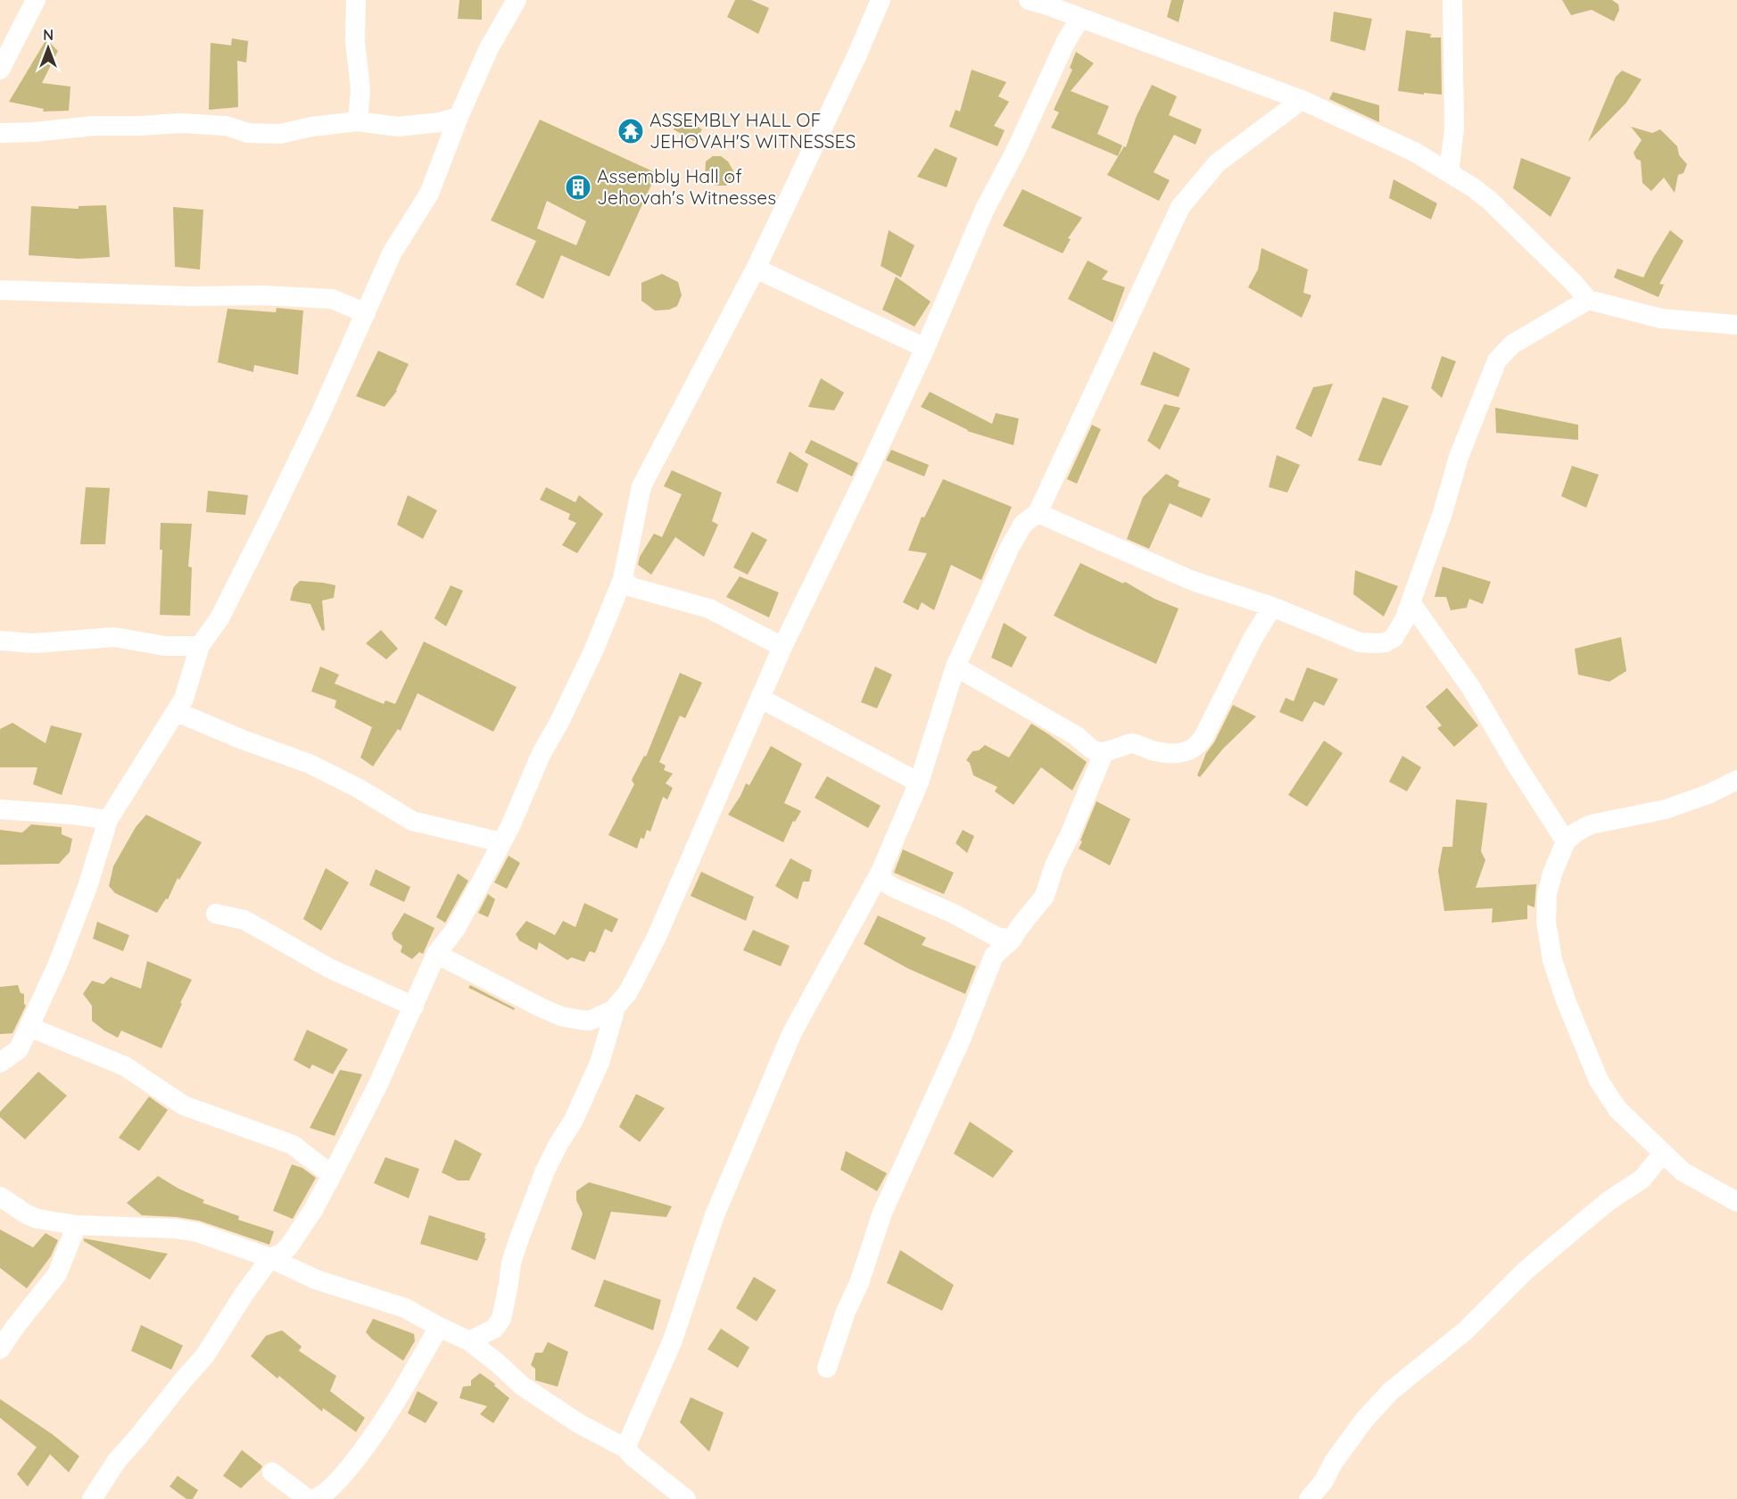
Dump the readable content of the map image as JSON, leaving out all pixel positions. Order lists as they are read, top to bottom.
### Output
{
  "places": {
    "temple": ["ASSEMBLY HALL OF JEHOVAH'S WITNESSES"],
    "building": ["Assembly Hall of Jehovah's Witnesses"]
  },
  "north": "top"
}
